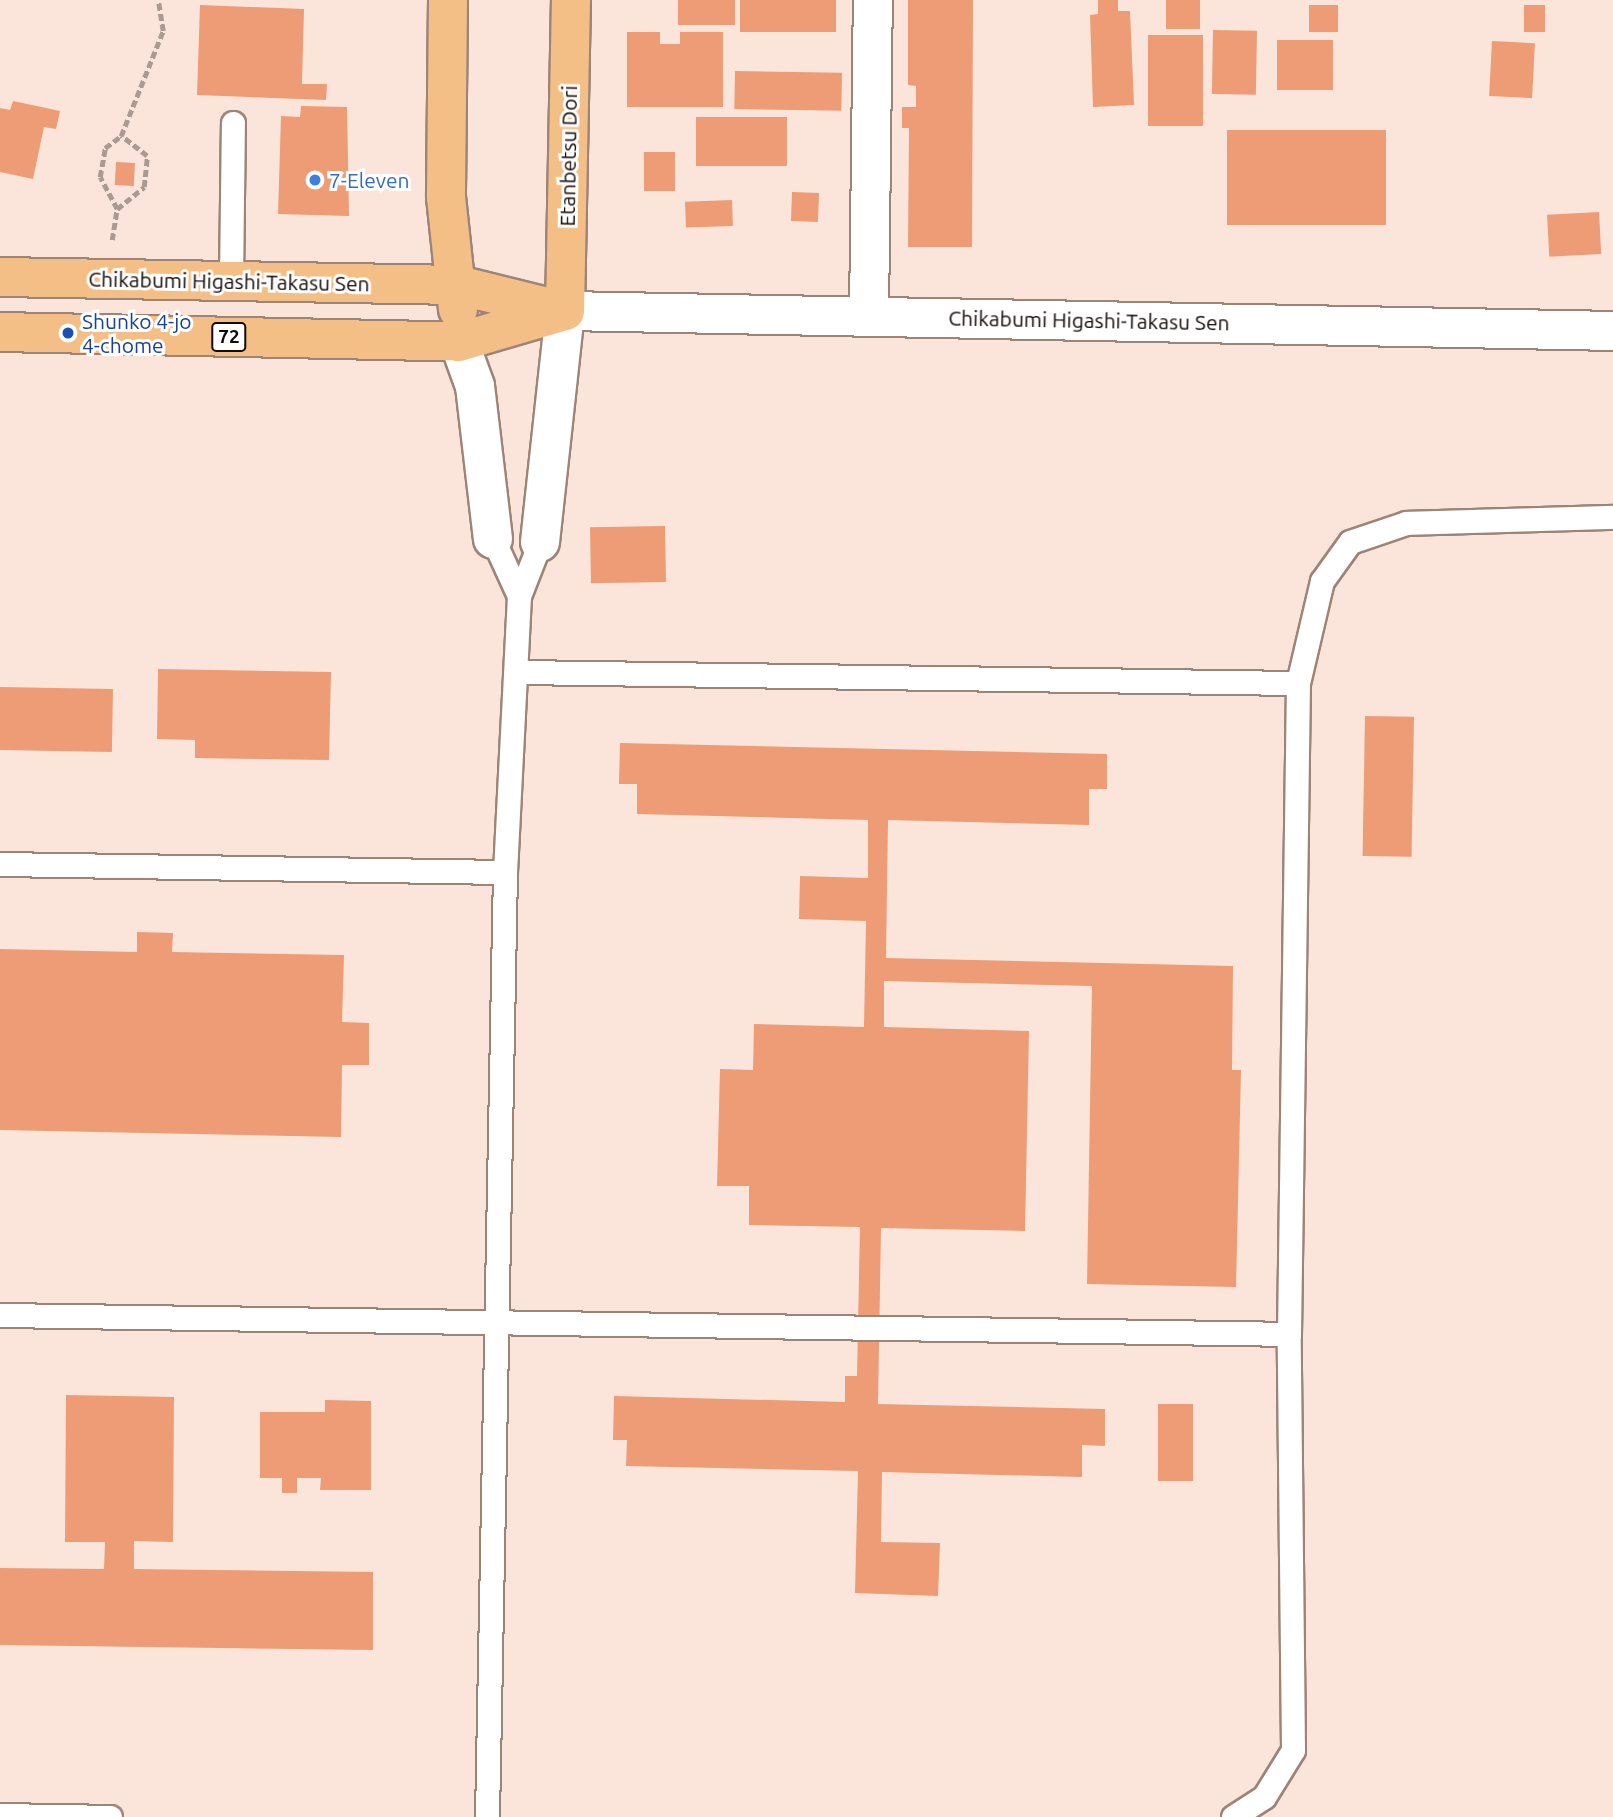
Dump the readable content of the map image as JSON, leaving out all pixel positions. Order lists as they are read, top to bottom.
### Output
{
  "streets": {
    "main road": ["Etanbetsu Dori", "Chikabumi Higashi-Takasu Sen", "72"]
  },
  "crossings": [
    ["Etanbetsu Dori", "Chikabumi Higashi-Takasu Sen"]
  ],
  "places": ["7-Eleven", "Shunko 4-jo 4-chome"]
}
